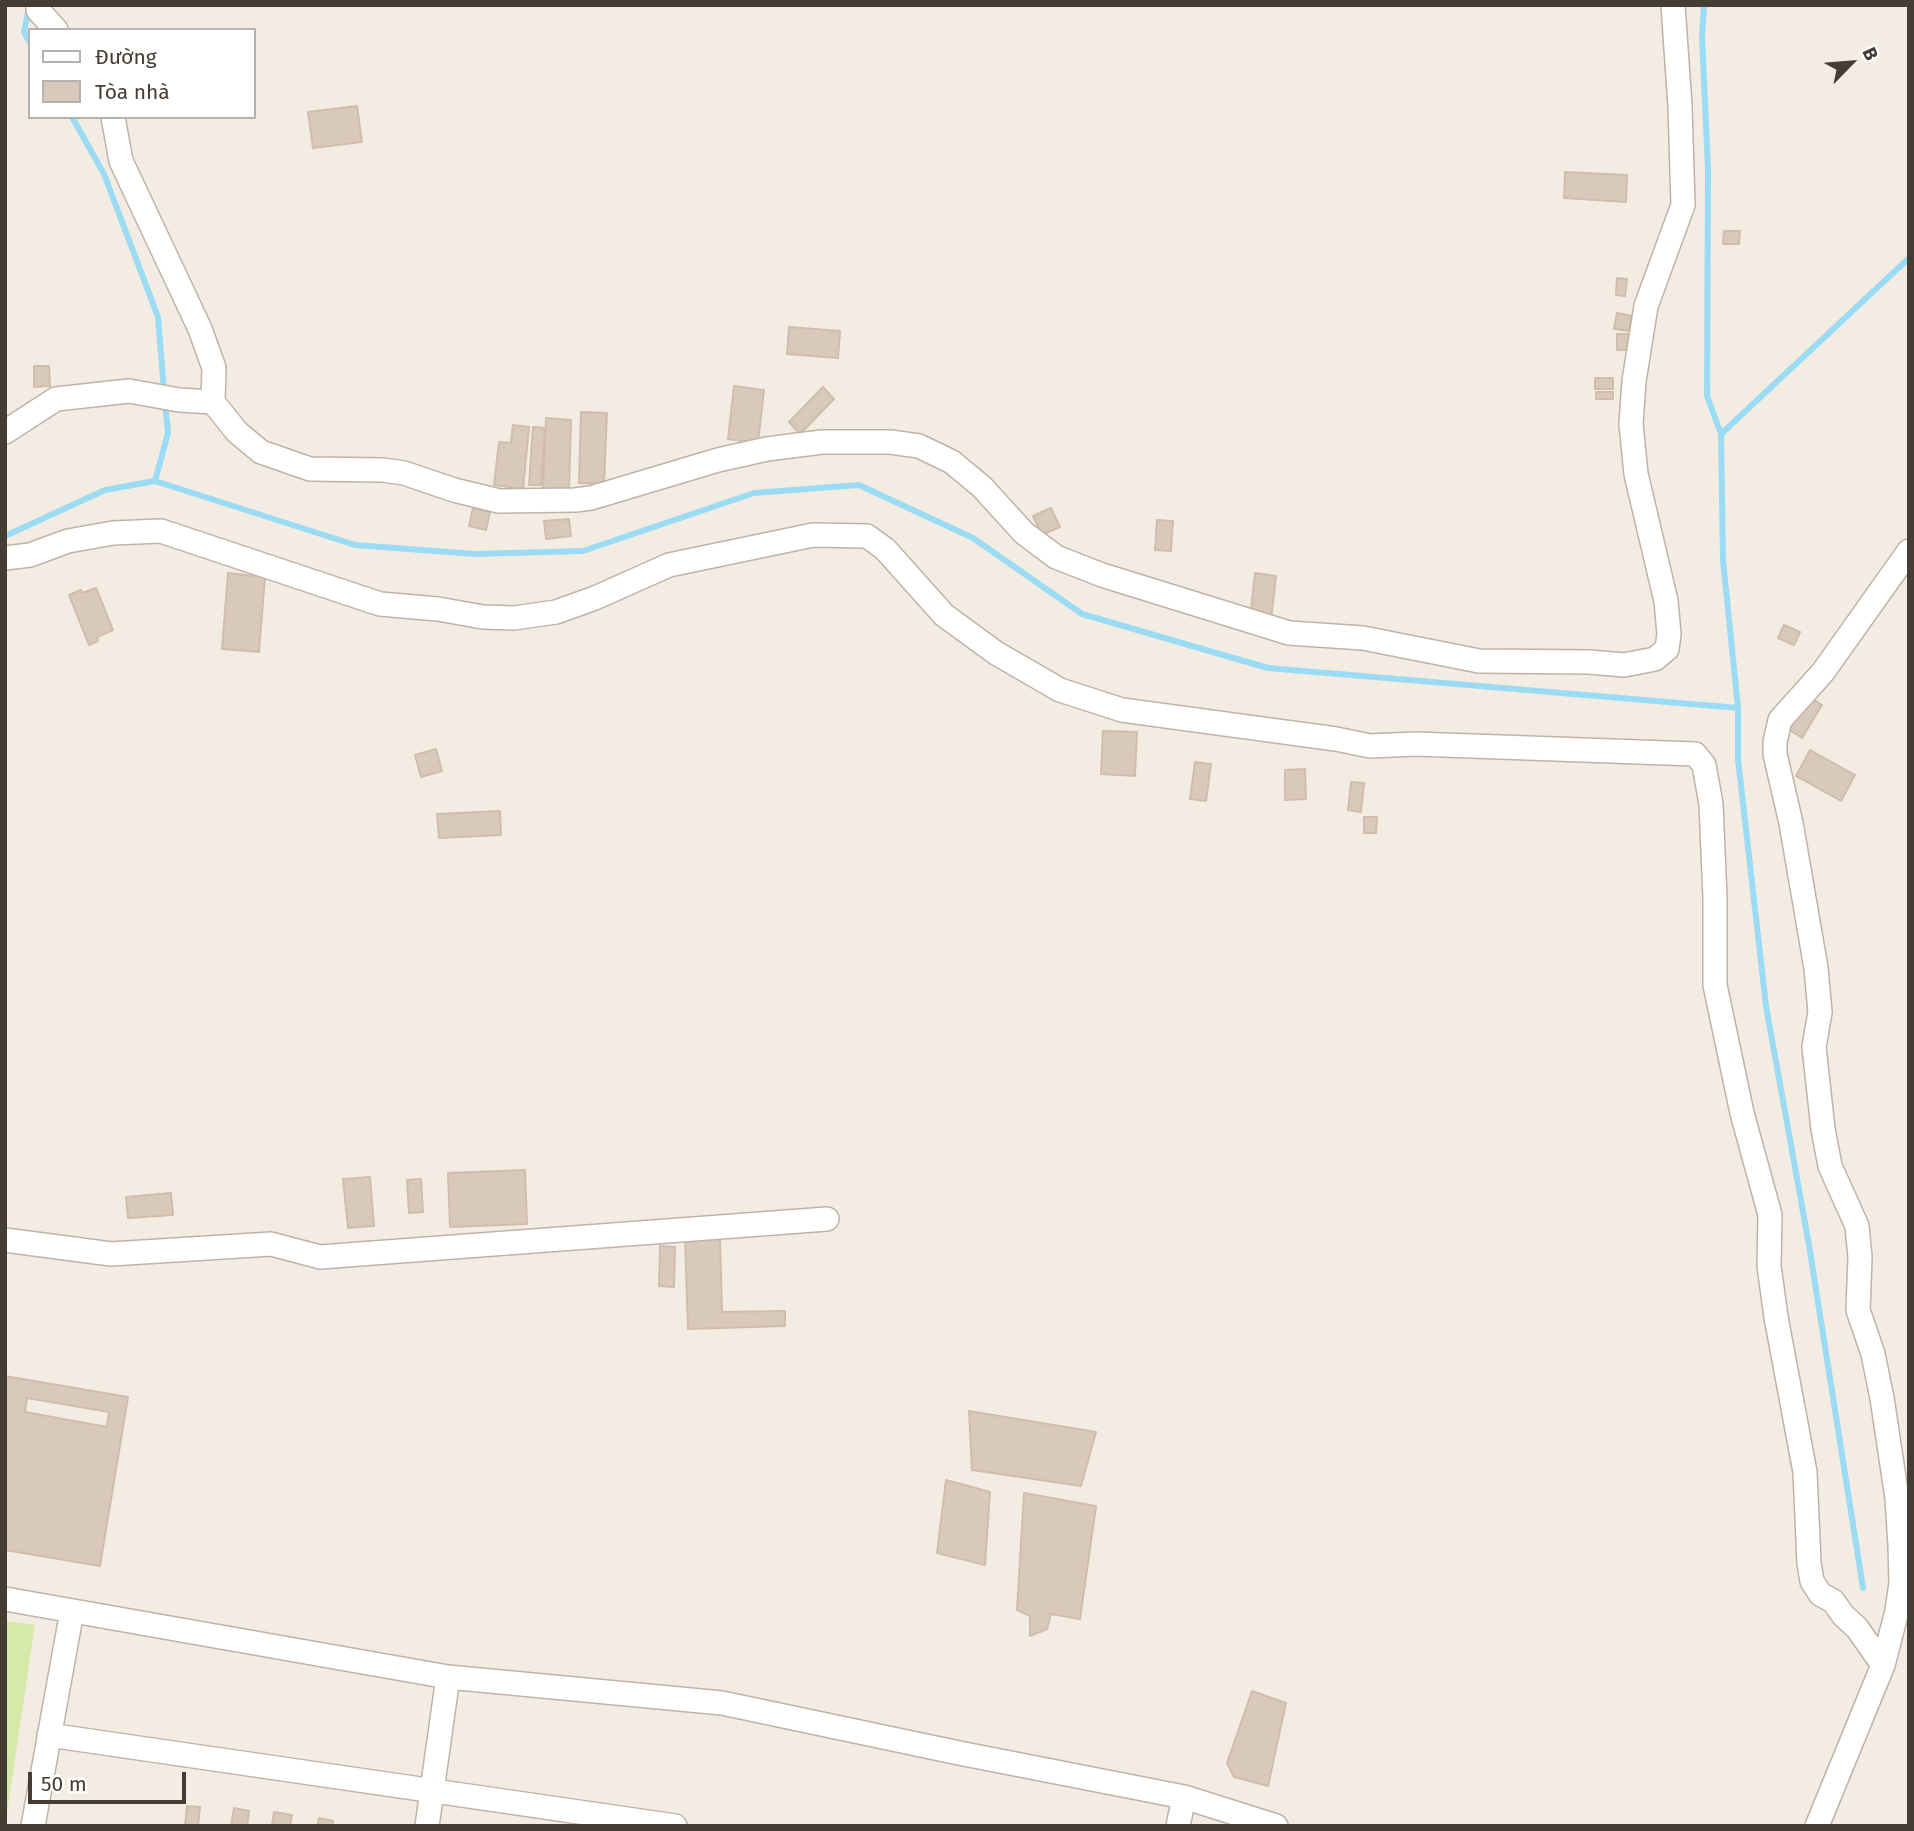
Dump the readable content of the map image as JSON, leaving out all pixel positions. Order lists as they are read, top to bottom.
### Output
{
  "legend": ["Đường", "Tòa nhà"],
  "scale_bar": "50 m",
  "north": "top right"
}
